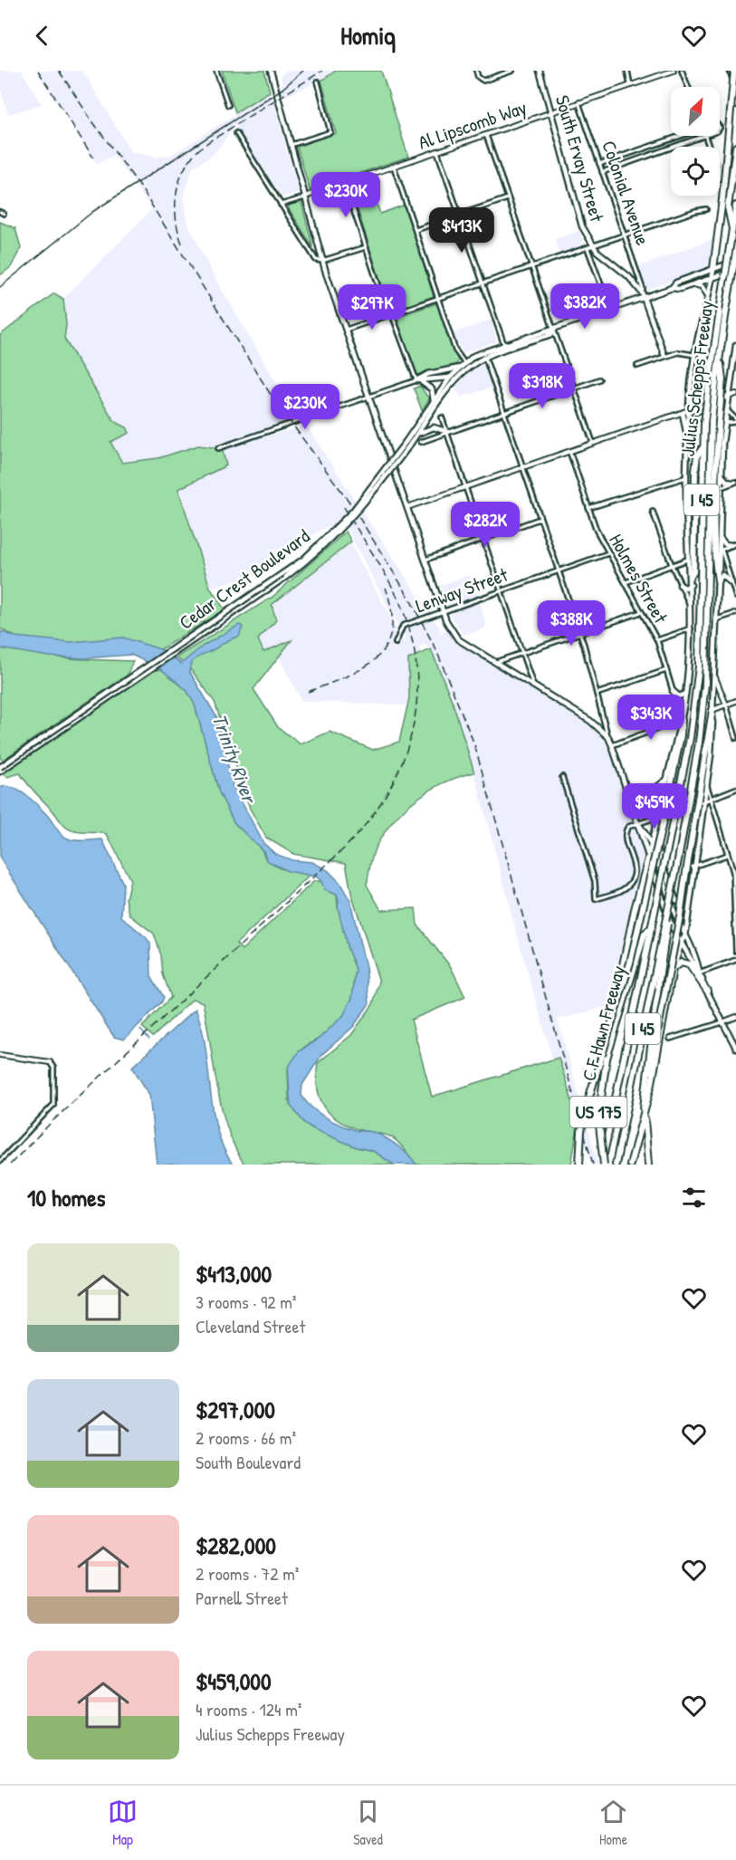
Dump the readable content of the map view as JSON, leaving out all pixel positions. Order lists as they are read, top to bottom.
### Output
{
  "streets": {
    "highway": [
      "Julius Schepps Freeway",
      "I 45",
      "C F Hawn Freeway",
      "US 175"
    ],
    "main road": ["South Ervay Street", "Colonial Avenue", "Cedar Crest Boulevard"],
    "street": ["Al Lipscomb Way", "Holmes Street", "Lenway Street"]
  },
  "crossings": [
    ["Al Lipscomb Way", "South Ervay Street"],
    ["Al Lipscomb Way", "Colonial Avenue"],
    ["South Ervay Street", "Colonial Avenue"],
    ["Julius Schepps Freeway", "Holmes Street"],
    ["Julius Schepps Freeway", "C F Hawn Freeway"],
    ["Julius Schepps Freeway", "US 175"],
    ["Holmes Street", "Lenway Street"]
  ],
  "water": ["Trinity River"],
  "north": "top right",
  "page": {
    "header": "Homiq",
    "price": [
      "$230K",
      "$413K",
      "$382K",
      "$297K",
      "$318K",
      "$230K",
      "$282K",
      "$388K",
      "$343K",
      "$459K"
    ],
    "heading": "10 homes",
    "list": [
      {
        "name": "$413,000",
        "note": "3 rooms · 92 m² · Cleveland Street"
      },
      {
        "name": "$297,000",
        "note": "2 rooms · 66 m² · South Boulevard"
      },
      {
        "name": "$282,000",
        "note": "2 rooms · 72 m² · Parnell Street"
      },
      {
        "name": "$459,000",
        "note": "4 rooms · 124 m² · Julius Schepps Freeway"
      }
    ],
    "tabs": ["Map", "Saved", "Home"]
  }
}
